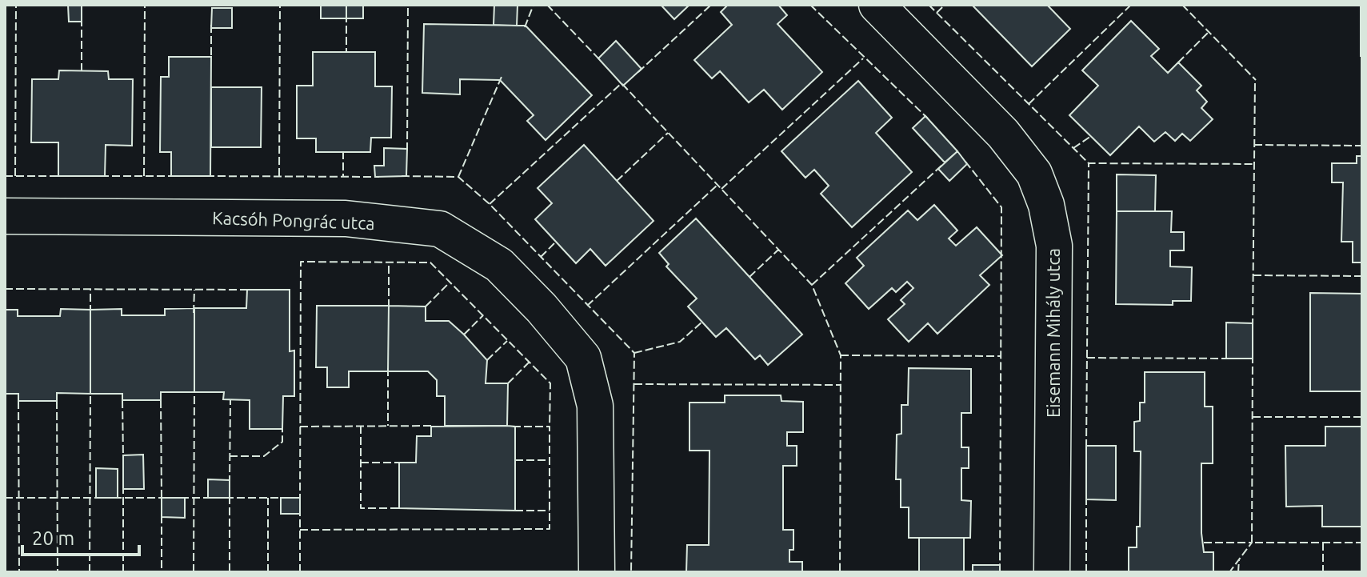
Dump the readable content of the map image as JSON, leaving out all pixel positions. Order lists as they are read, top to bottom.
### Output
{
  "streets": {
    "street": ["Kacsóh Pongrác utca", "Eisemann Mihály utca"]
  },
  "scale_bar": "20 m"
}
